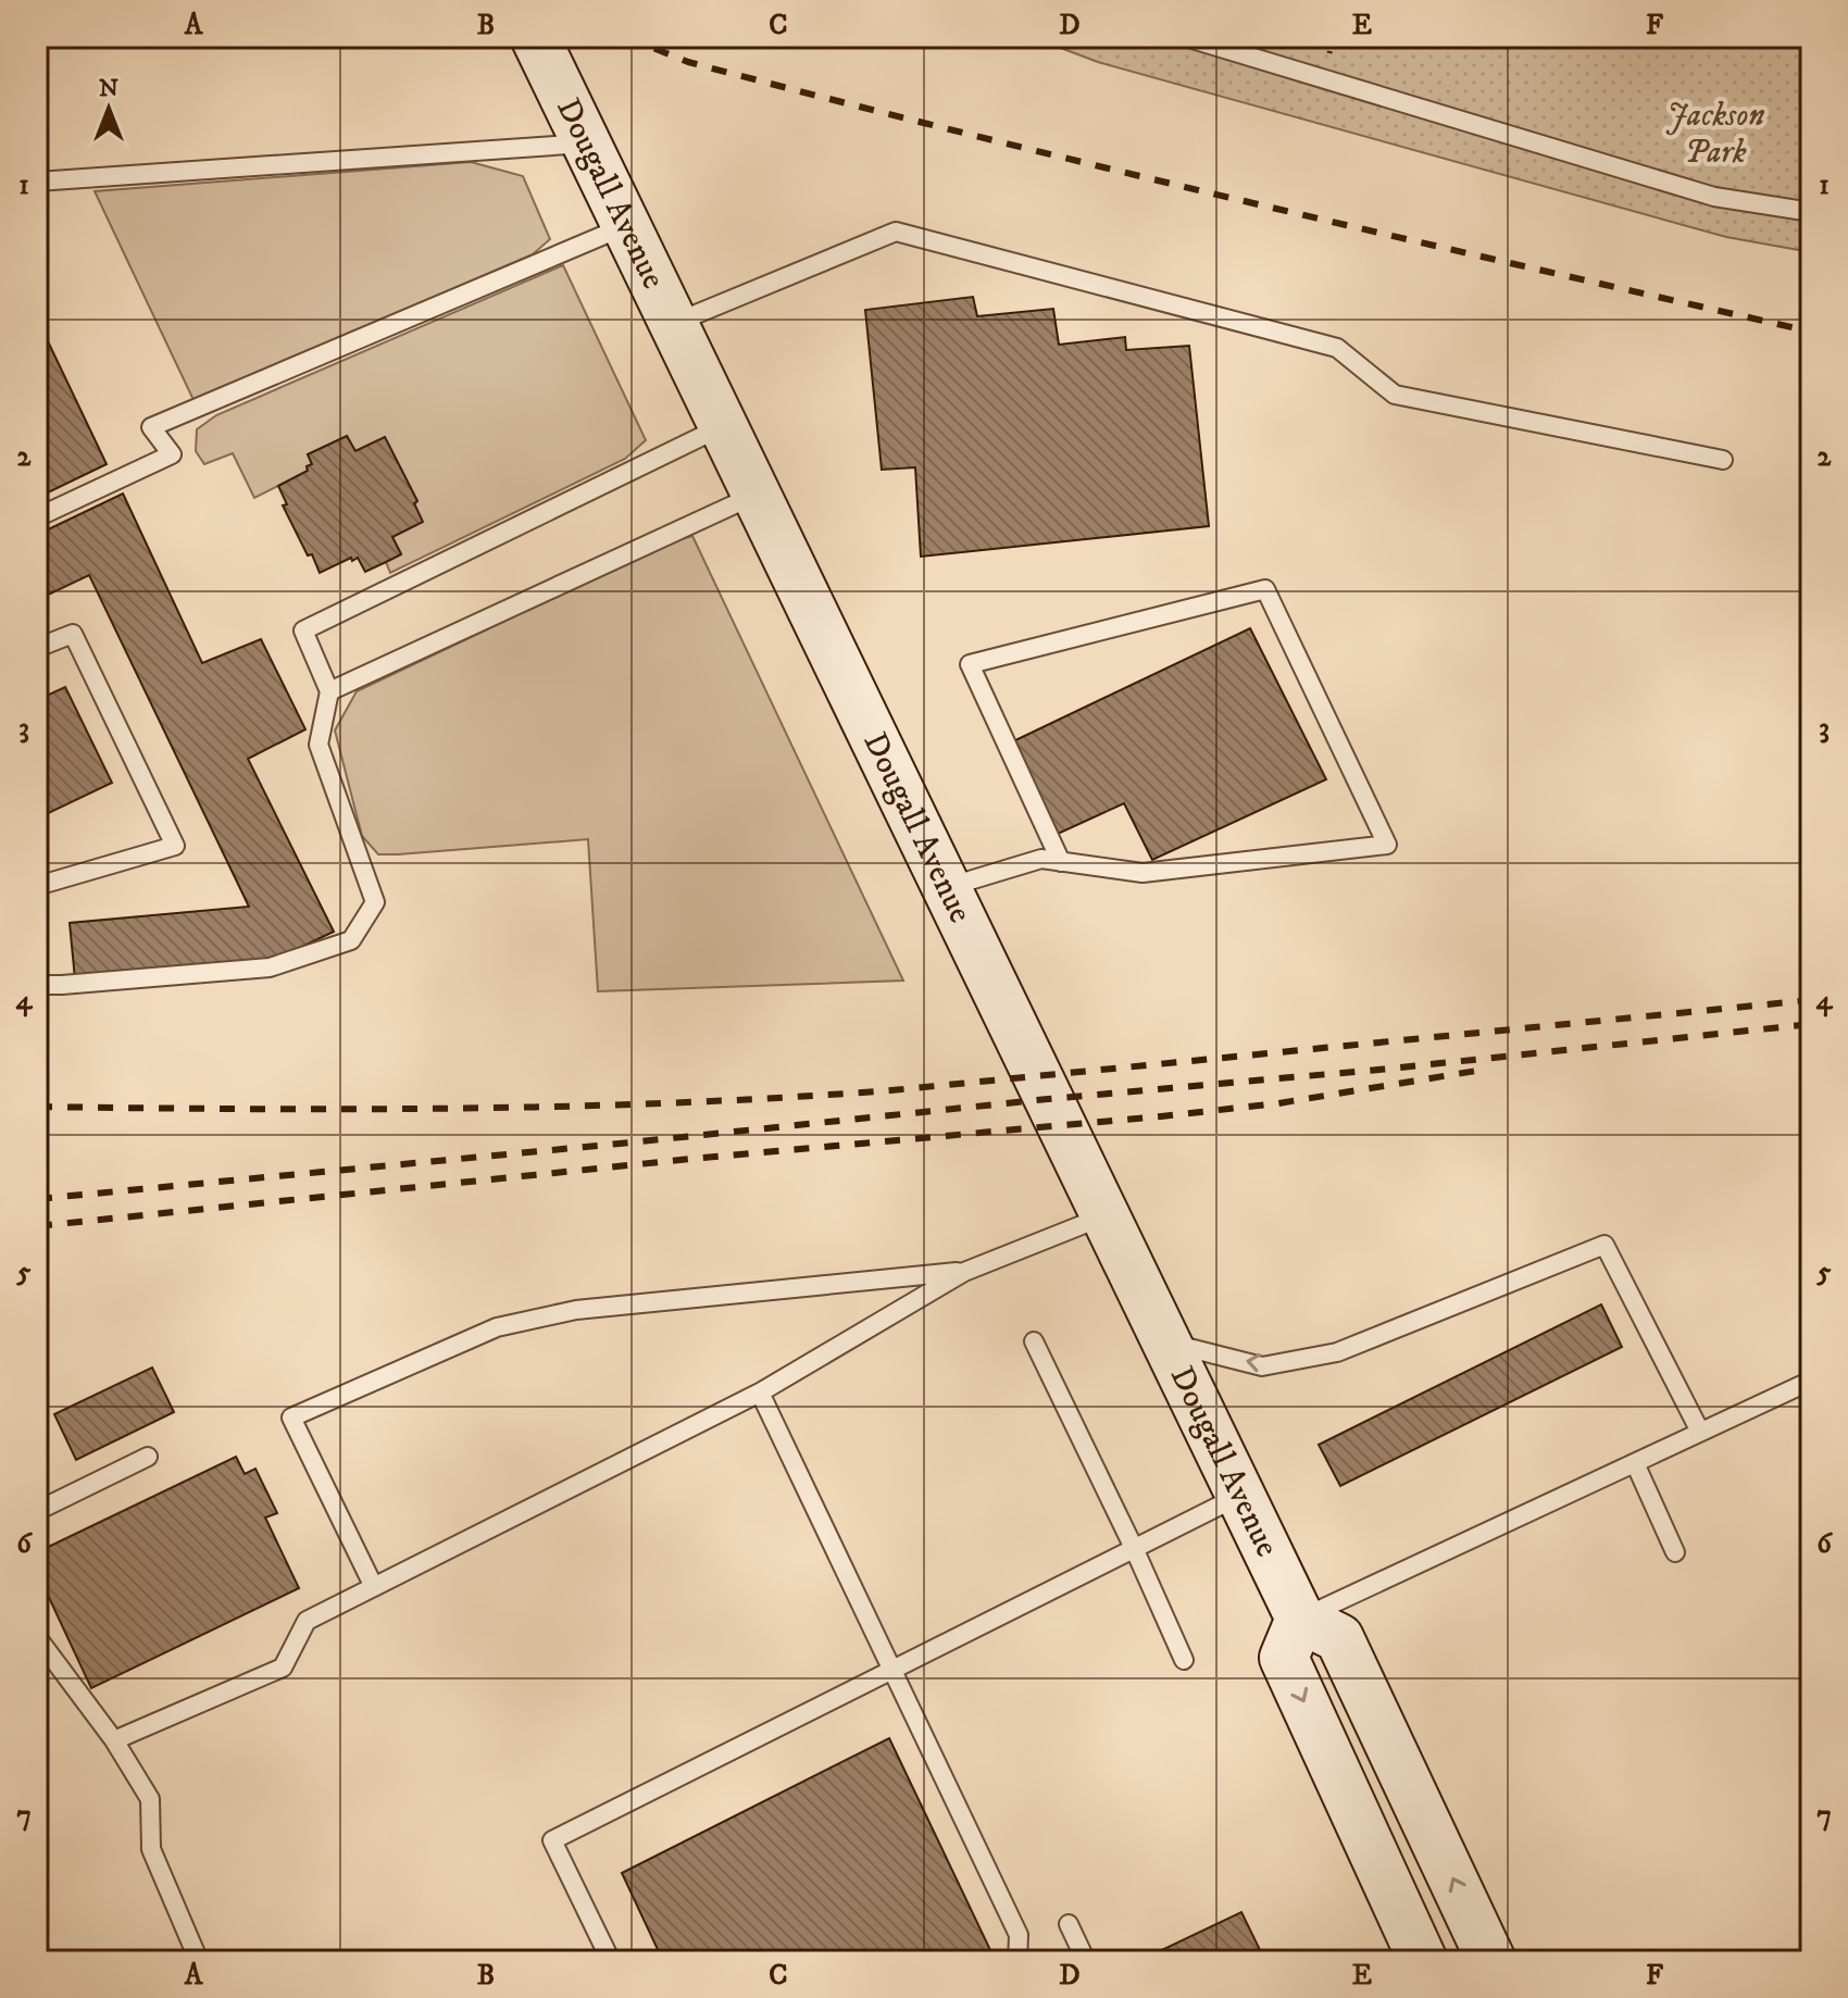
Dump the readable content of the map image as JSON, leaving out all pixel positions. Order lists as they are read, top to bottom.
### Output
{
  "streets": {
    "street": ["Dougall Avenue"]
  },
  "parks": ["Jackson Park"],
  "north": "top",
  "grid": {
    "columns": [
      "A",
      "B",
      "C",
      "D",
      "E",
      "F"
    ],
    "rows": [
      "1",
      "2",
      "3",
      "4",
      "5",
      "6",
      "7"
    ]
  }
}
